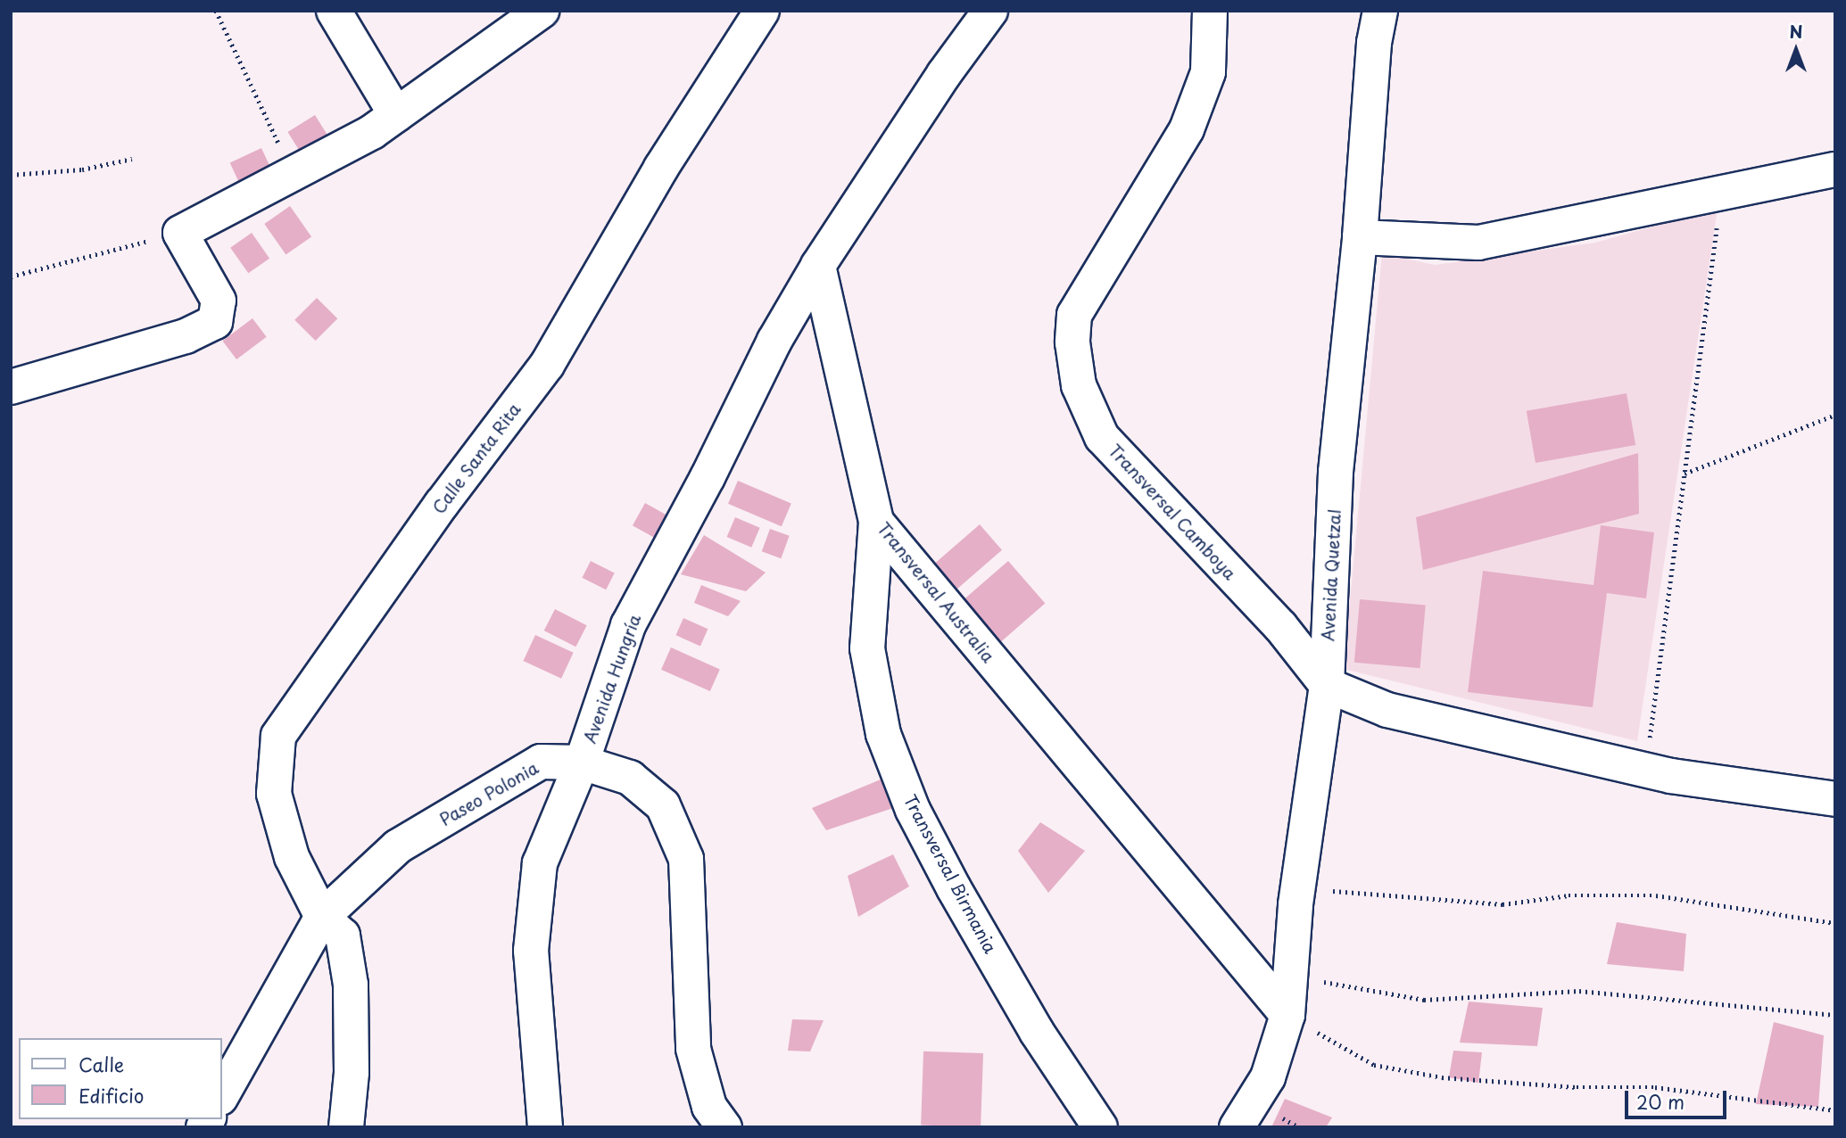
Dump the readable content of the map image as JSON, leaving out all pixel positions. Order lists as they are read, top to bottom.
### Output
{
  "streets": {
    "street": [
      "Calle Santa Rita",
      "Transversal Camboya",
      "Avenida Quetzal",
      "Transversal Australia",
      "Avenida Hungría",
      "Paseo Polonia",
      "Transversal Birmania"
    ]
  },
  "crossings": [
    ["Calle Santa Rita", "Paseo Polonia"],
    ["Transversal Camboya", "Avenida Quetzal"],
    ["Avenida Quetzal", "Transversal Australia"],
    ["Transversal Australia", "Avenida Hungría"],
    ["Transversal Australia", "Transversal Birmania"],
    ["Avenida Hungría", "Paseo Polonia"]
  ],
  "legend": ["Calle", "Edificio"],
  "scale_bar": "20 m",
  "north": "top"
}
